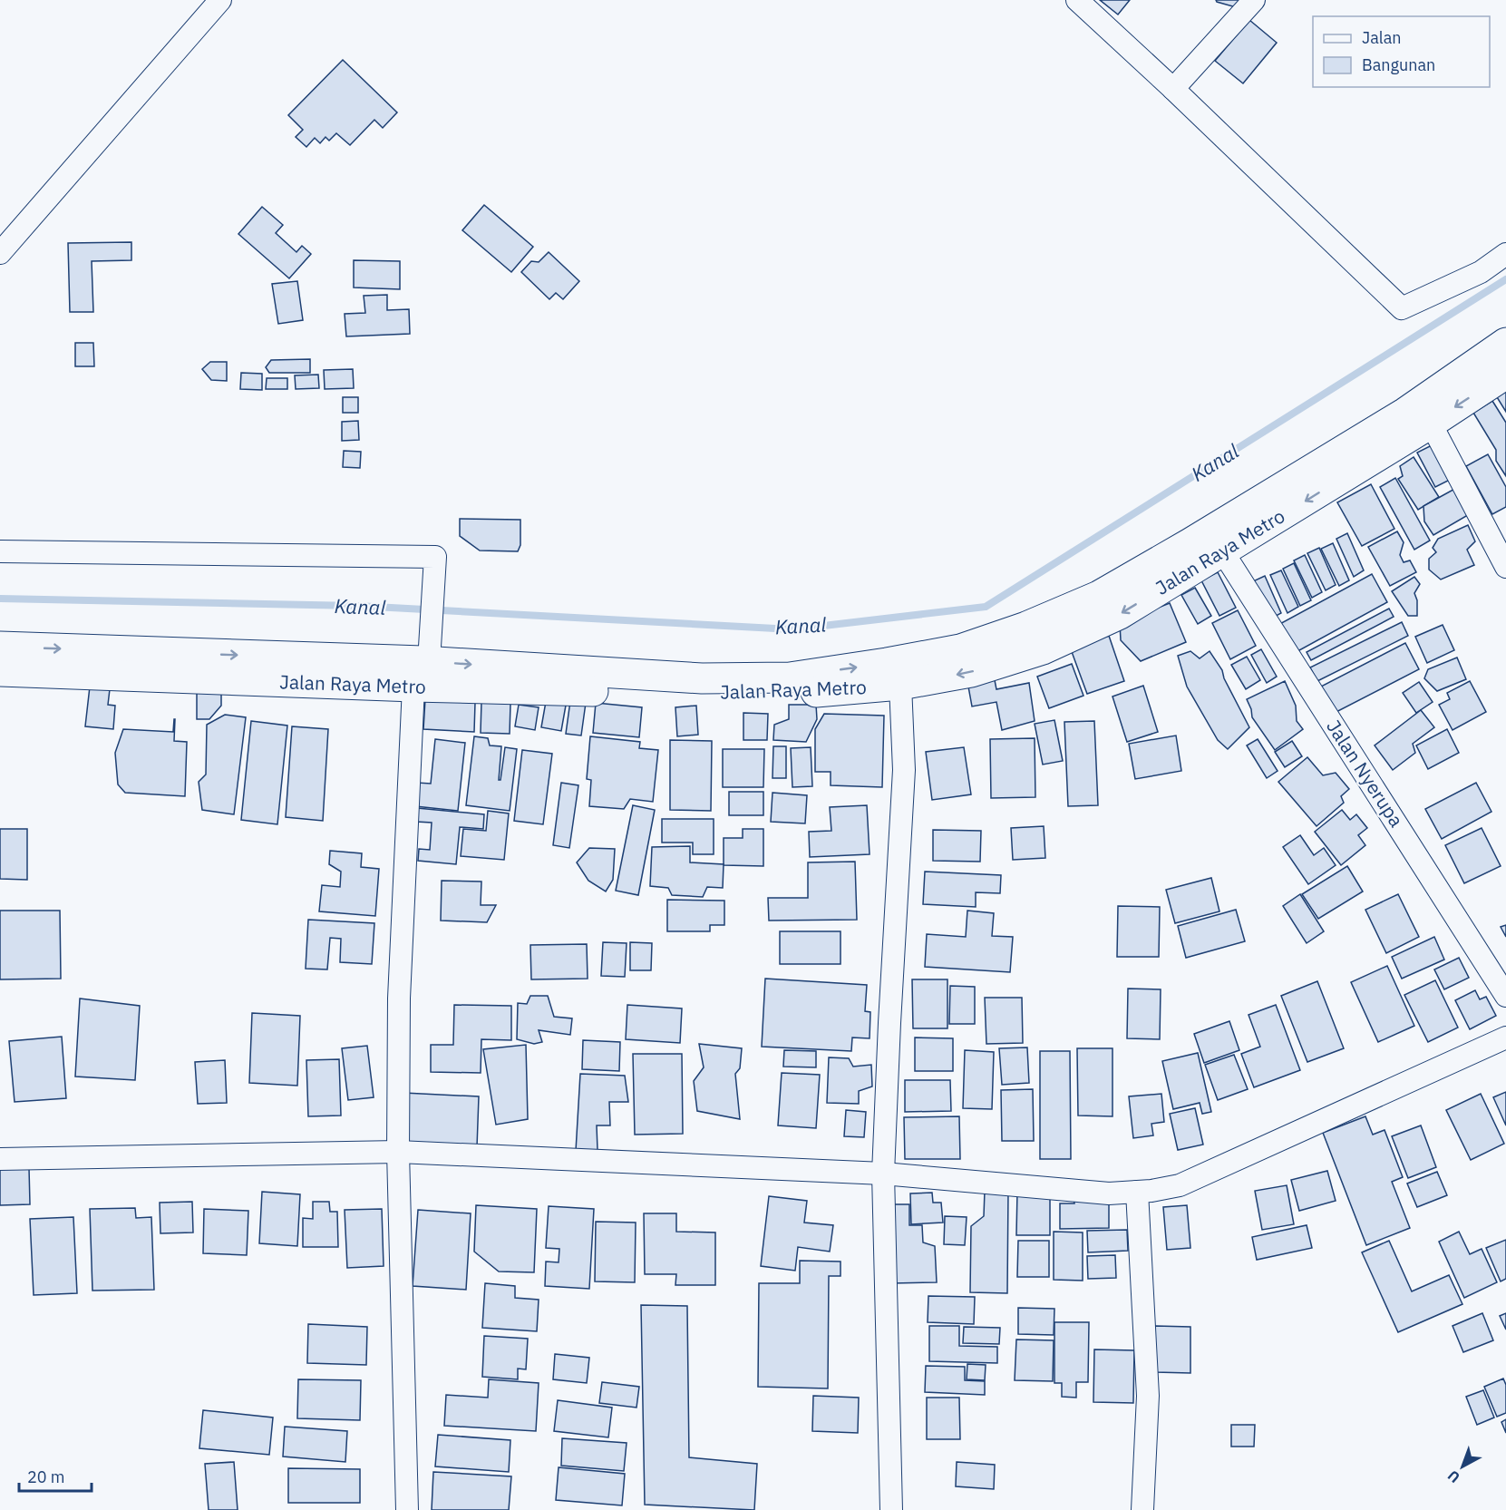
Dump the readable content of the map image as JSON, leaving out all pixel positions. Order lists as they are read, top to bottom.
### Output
{
  "streets": {
    "highway": ["Jalan Raya Metro"],
    "street": ["Jalan Nyerupa"]
  },
  "crossings": [
    ["Jalan Raya Metro", "Jalan Nyerupa"]
  ],
  "water": ["Kanal"],
  "legend": ["Jalan", "Bangunan"],
  "scale_bar": "20 m",
  "north": "bottom left"
}
